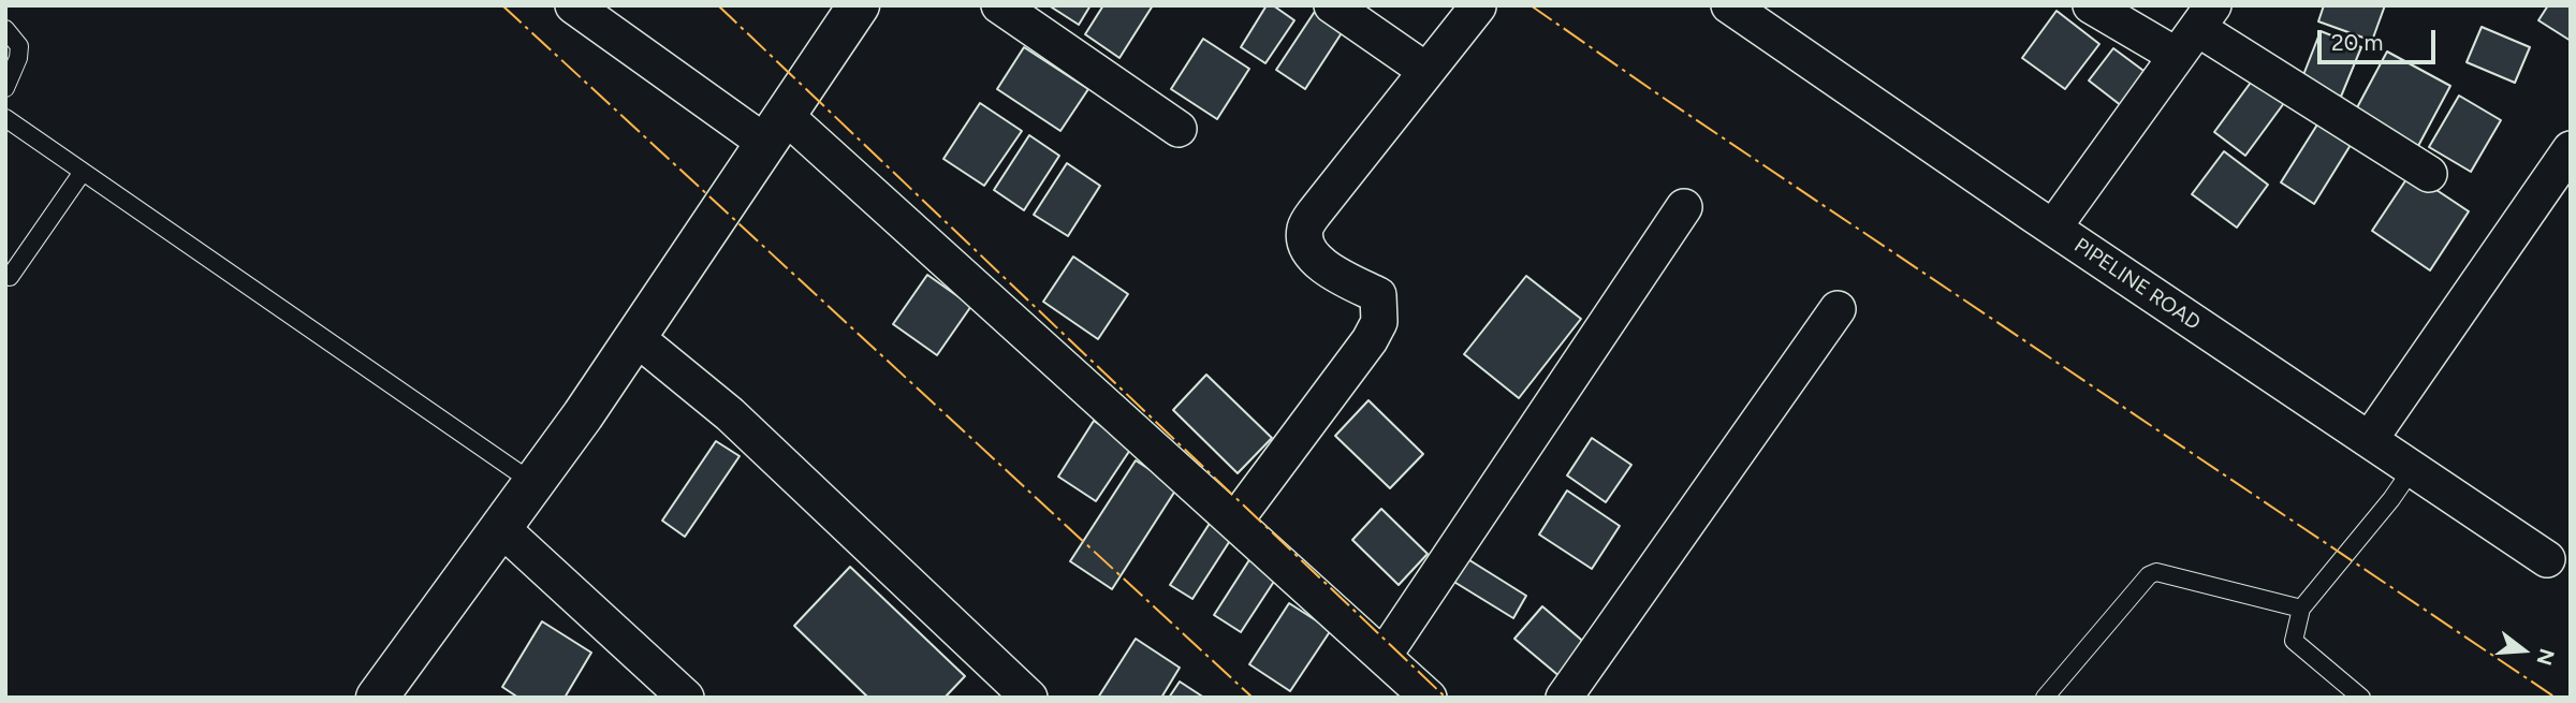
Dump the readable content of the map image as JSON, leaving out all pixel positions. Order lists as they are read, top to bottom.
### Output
{
  "streets": {
    "street": ["PIPELINE ROAD"]
  },
  "scale_bar": "20 m",
  "north": "right"
}
